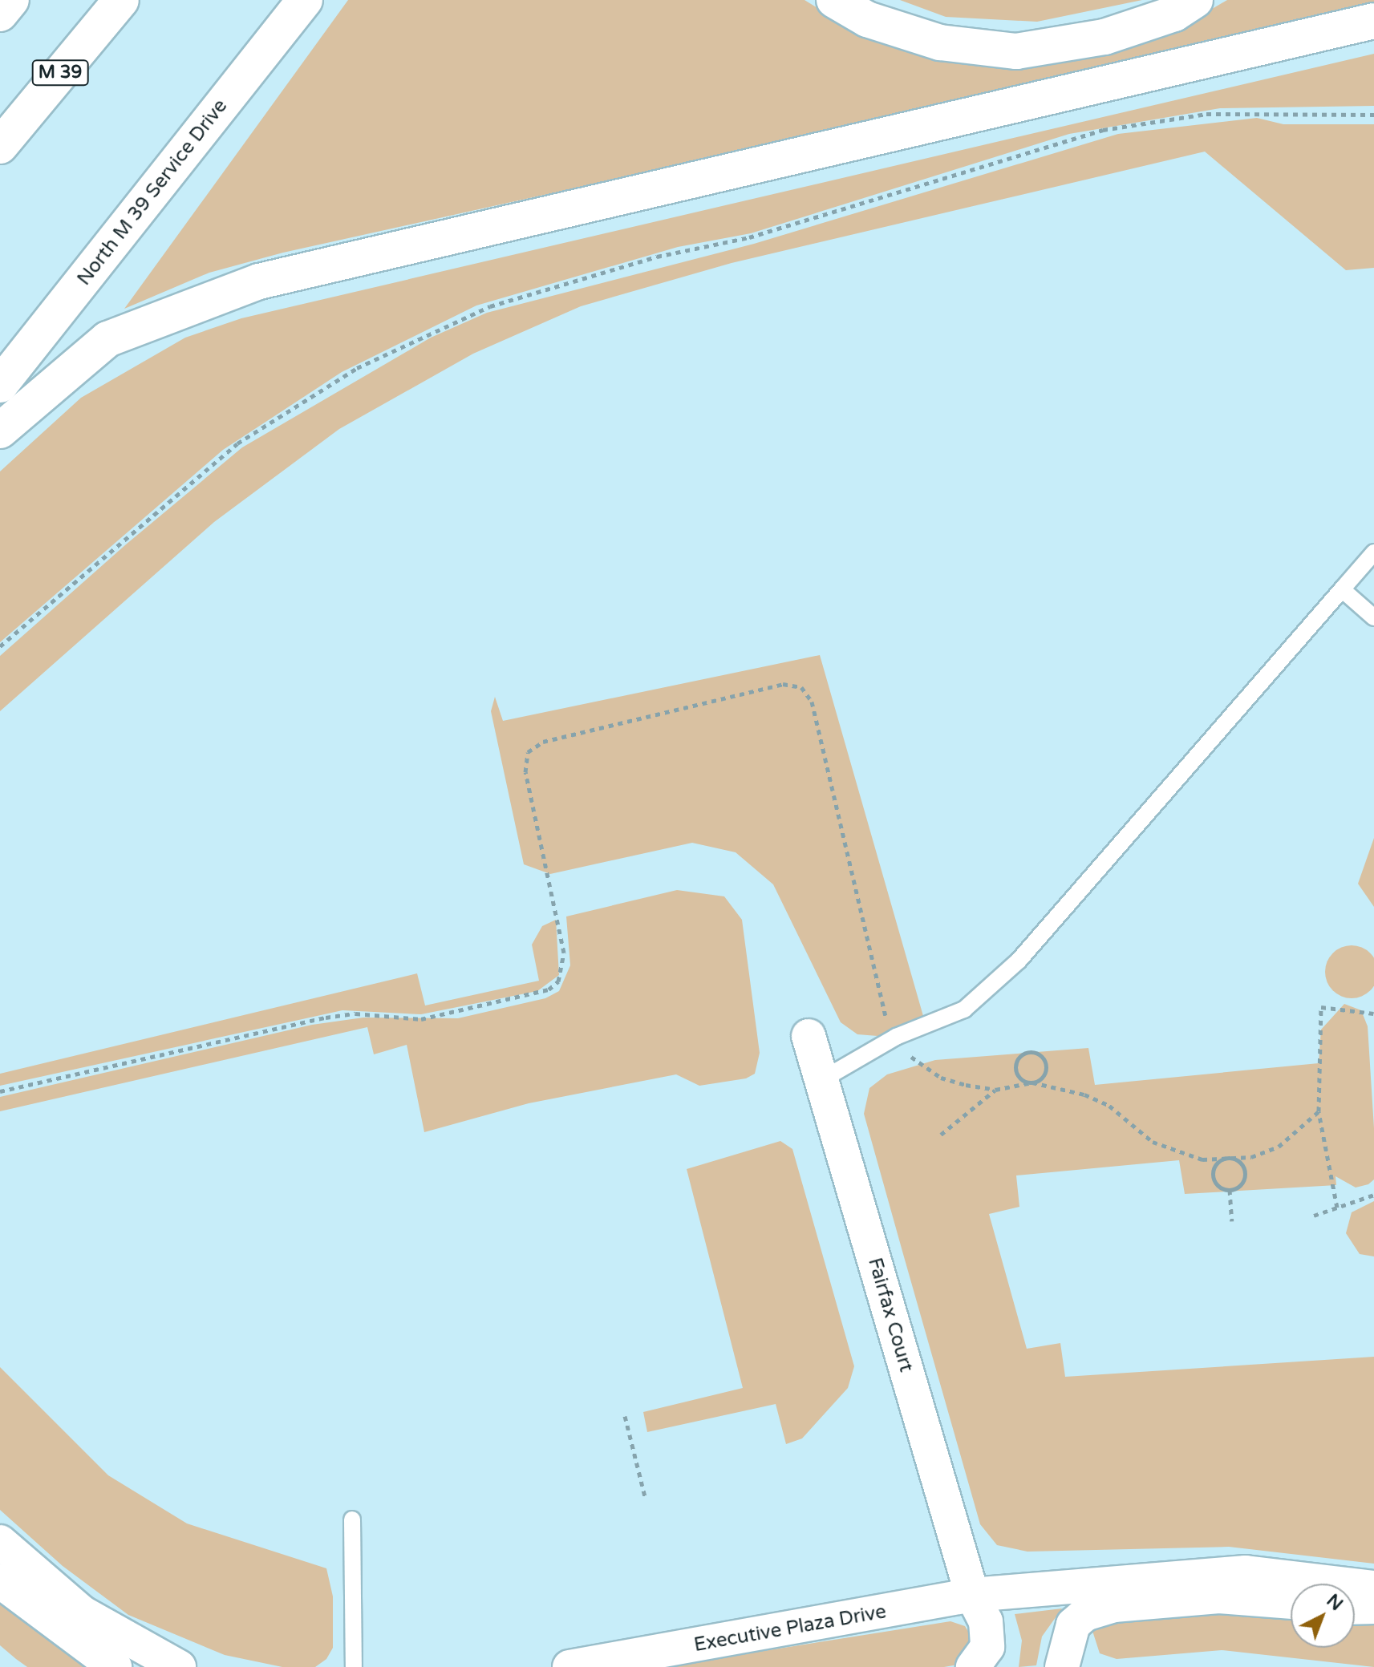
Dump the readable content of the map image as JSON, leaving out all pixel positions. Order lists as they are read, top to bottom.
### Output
{
  "streets": {
    "main road": ["M 39", "North M 39 Service Drive"],
    "street": ["Fairfax Court", "Executive Plaza Drive"]
  },
  "crossings": [
    ["Fairfax Court", "Executive Plaza Drive"]
  ],
  "north": "top right"
}
